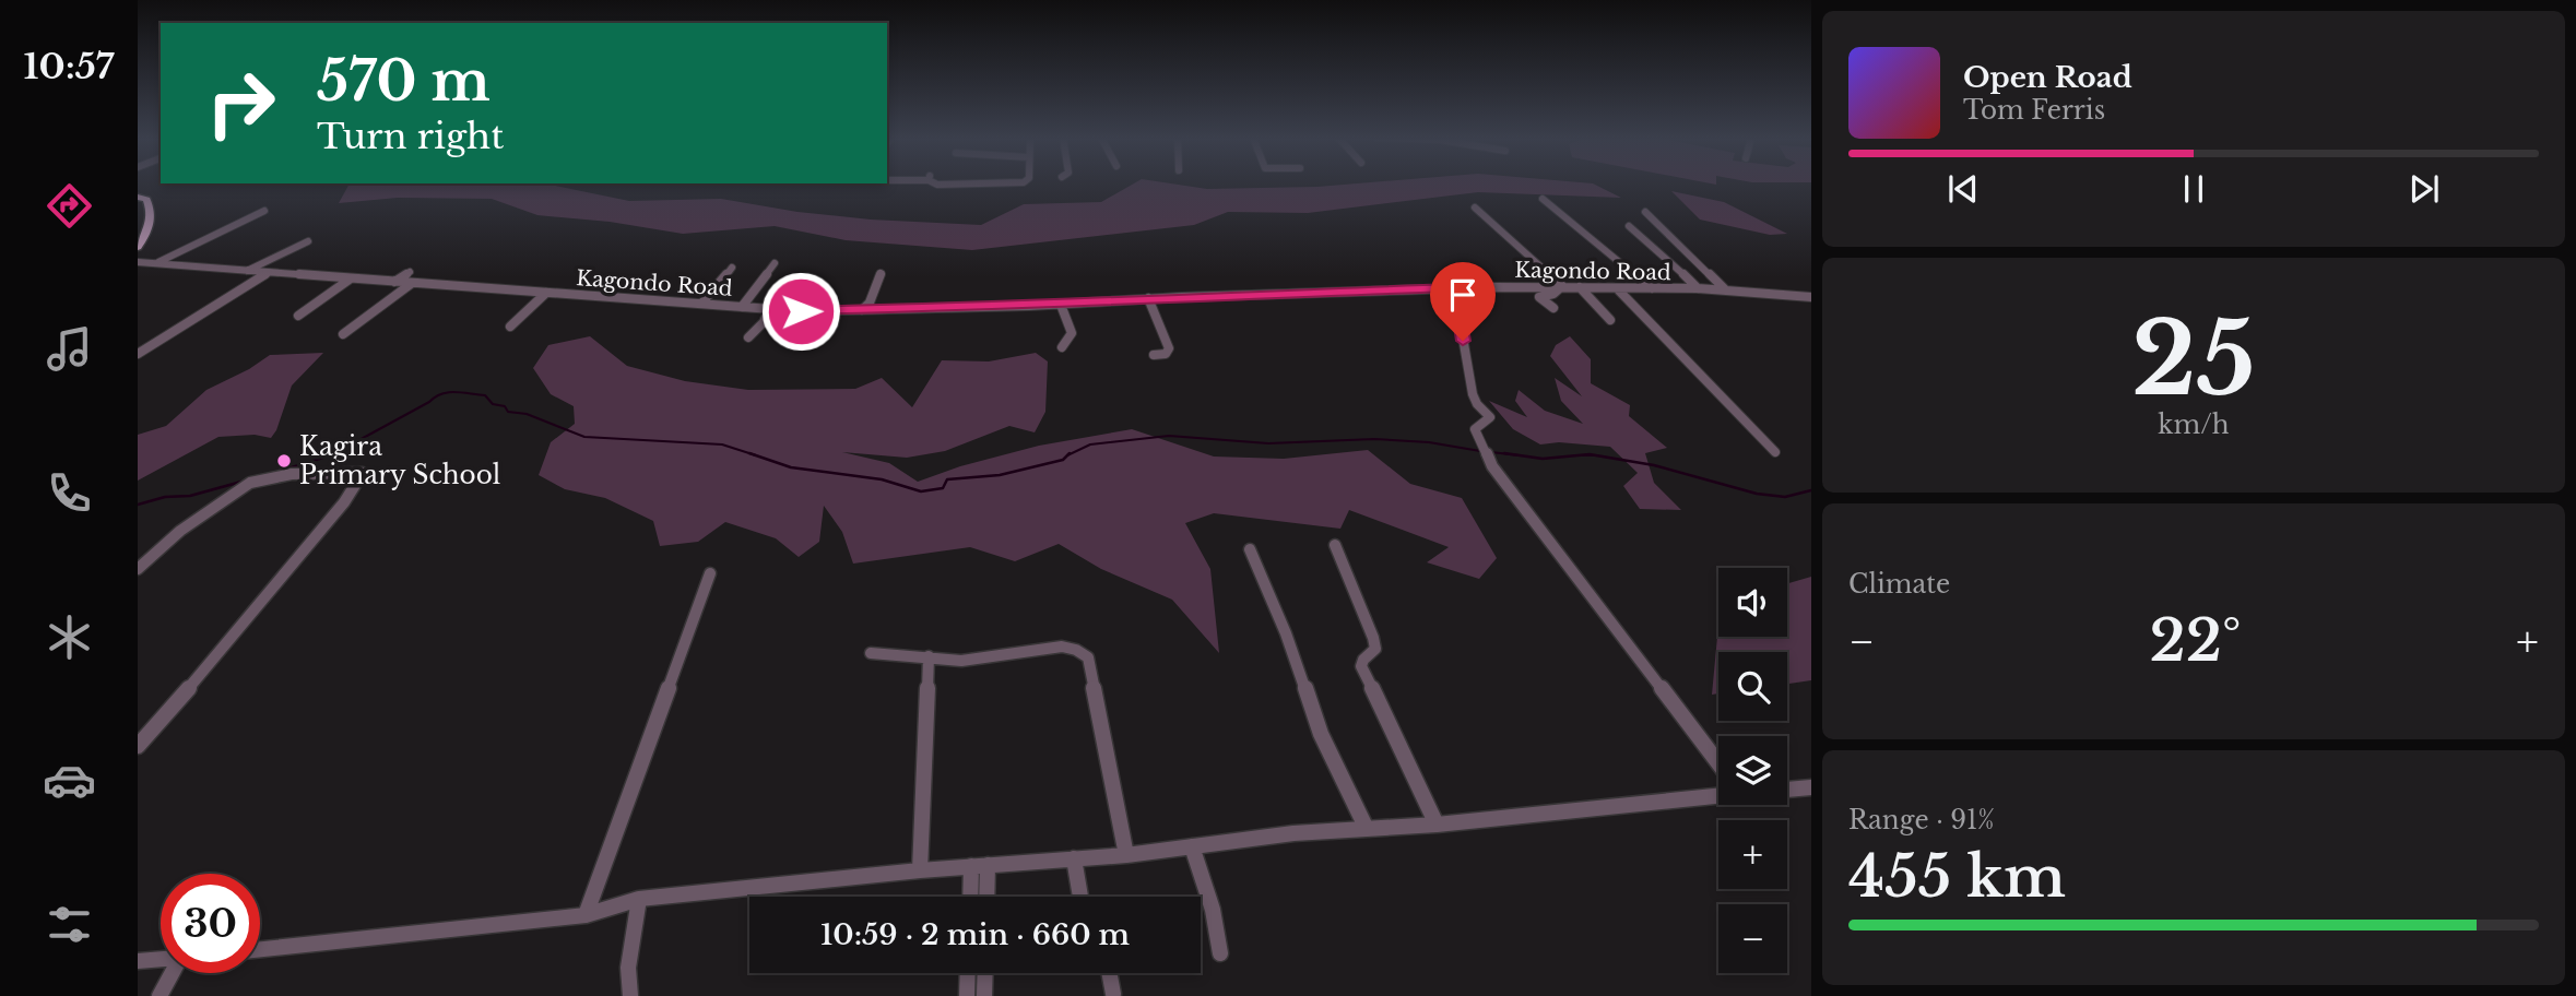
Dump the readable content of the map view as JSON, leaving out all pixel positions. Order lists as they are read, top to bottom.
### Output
{
  "streets": {
    "street": ["Kagondo Road"]
  },
  "places": ["Kagira Primary School"],
  "page": {
    "tabs": "10:57",
    "turn": ["570 m", "Turn right"],
    "song": ["Open Road", "Tom Ferris"],
    "tile": [
      ["25", "km/h"],
      "Climate",
      ["Range · 91%", "455 km"]
    ],
    "map_buttons": ["+", "−"],
    "heat": ["−", "22°", "+"],
    "limit": "30",
    "trip": "10:59 · 2 min · 660 m"
  }
}
